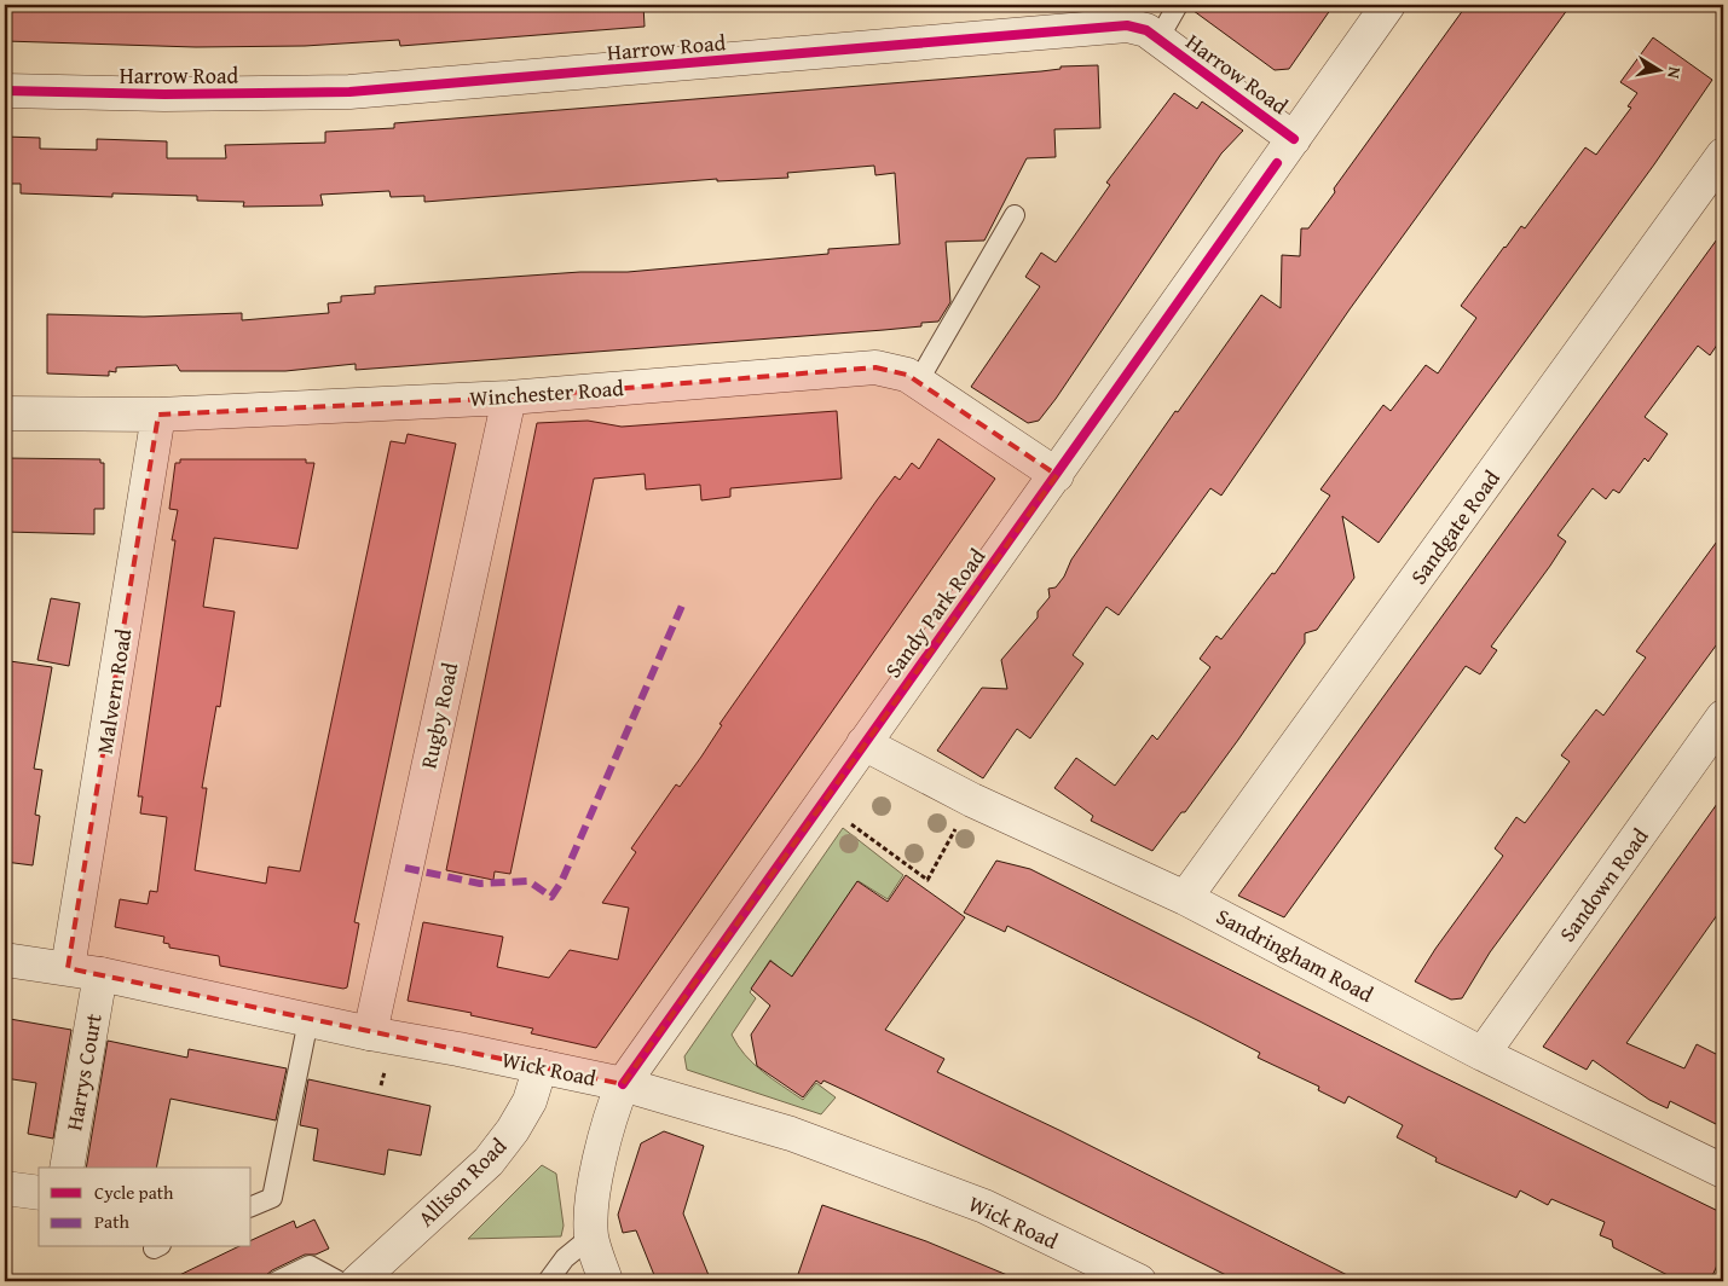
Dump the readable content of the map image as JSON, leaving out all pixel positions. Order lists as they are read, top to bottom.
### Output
{
  "streets": {
    "street": [
      "Harrow Road",
      "Winchester Road",
      "Sandgate Road",
      "Sandy Park Road",
      "Malvern Road",
      "Rugby Road",
      "Sandown Road",
      "Sandringham Road",
      "Wick Road",
      "Harrys Court",
      "Allison Road"
    ]
  },
  "crossings": [
    ["Harrow Road", "Sandy Park Road"],
    ["Winchester Road", "Sandy Park Road"],
    ["Winchester Road", "Malvern Road"],
    ["Winchester Road", "Rugby Road"],
    ["Sandgate Road", "Sandringham Road"],
    ["Sandy Park Road", "Sandringham Road"],
    ["Sandy Park Road", "Wick Road"],
    ["Malvern Road", "Wick Road"],
    ["Rugby Road", "Wick Road"],
    ["Sandown Road", "Sandringham Road"],
    ["Wick Road", "Harrys Court"],
    ["Wick Road", "Allison Road"]
  ],
  "legend": ["Cycle path", "Path"],
  "north": "right"
}
